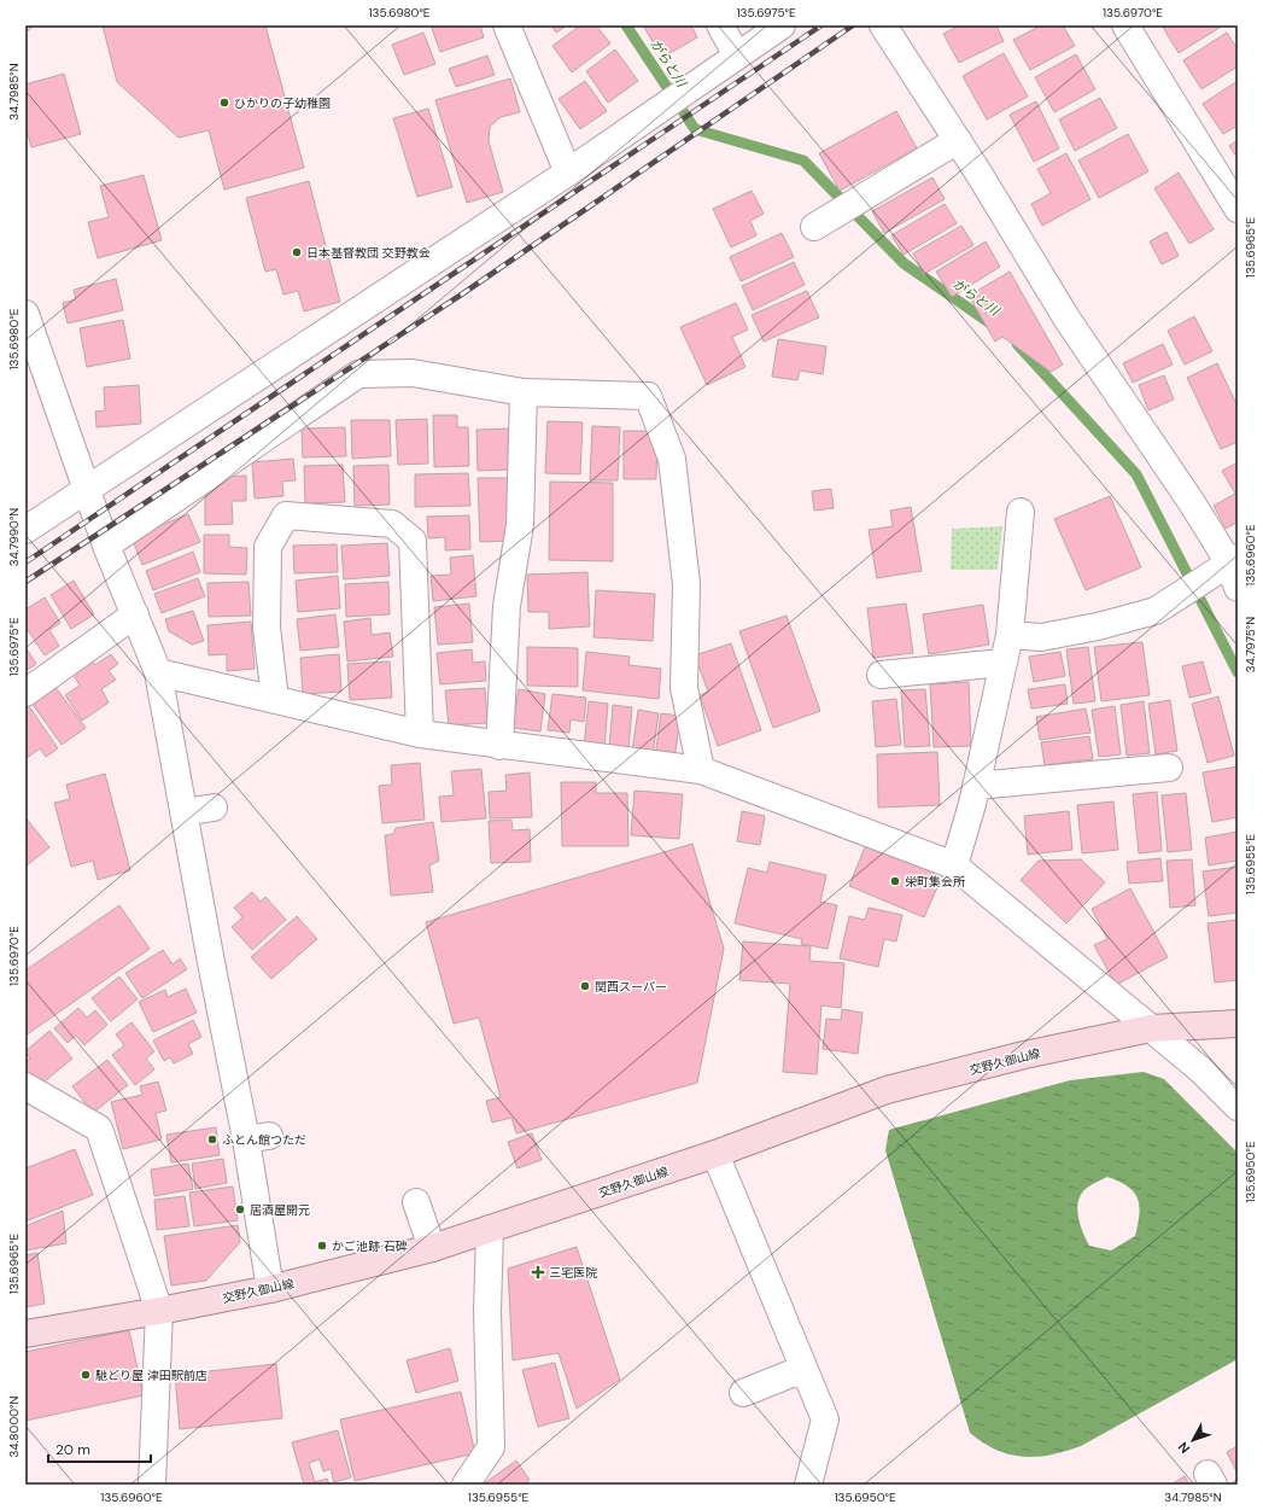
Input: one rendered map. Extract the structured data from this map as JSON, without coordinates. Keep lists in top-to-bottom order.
{
  "streets": {
    "main road": ["交野久御山線"]
  },
  "water": ["がらと川"],
  "places": {
    "other": [
      "ひかりの子幼稚園",
      "日本基督教団 交野教会",
      "栄町集会所",
      "関西スーパー",
      "ふとん館つただ",
      "居酒屋開元",
      "かご池跡 石碑",
      "馳どり屋 津田駅前店"
    ],
    "health": ["三宅医院"]
  },
  "scale_bar": "20 m",
  "north": "bottom left",
  "coordinates": [
    "135.6980°E",
    "135.6975°E",
    "135.6970°E",
    "34.7985°N",
    "135.6965°E",
    "34.7990°N",
    "135.6960°E",
    "34.7975°N",
    "135.6955°E",
    "135.6950°E",
    "34.8000°N"
  ]
}
